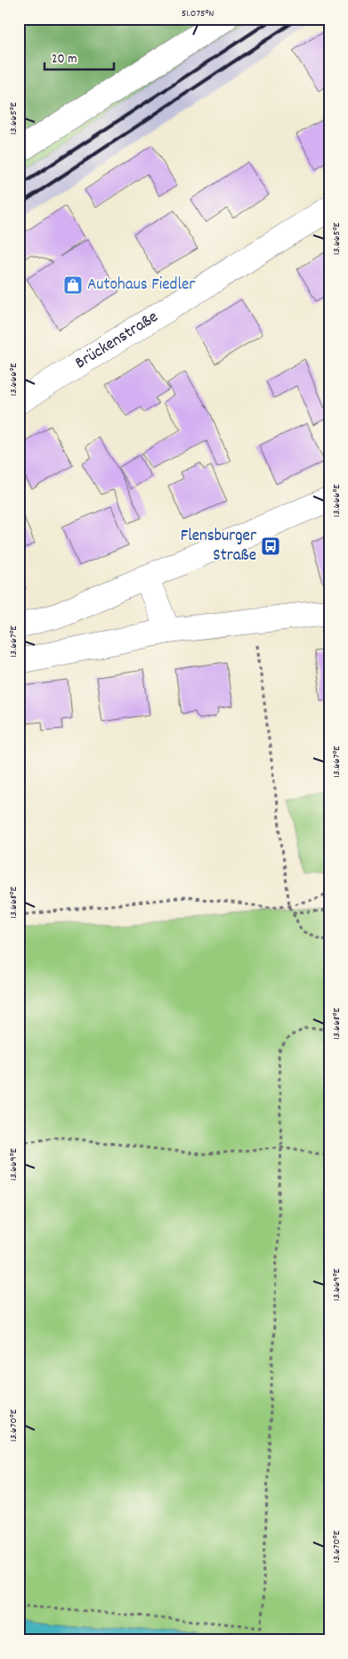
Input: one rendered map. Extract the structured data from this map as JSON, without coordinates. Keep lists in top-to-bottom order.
{
  "streets": {
    "street": ["Brückenstraße"]
  },
  "places": {
    "shop": ["Autohaus Fiedler"],
    "bus stop": ["Flensburger Straße"]
  },
  "scale_bar": "20 m",
  "coordinates": [
    "51.075°N",
    "13.665°E",
    "13.666°E",
    "13.667°E",
    "13.668°E",
    "13.669°E",
    "13.670°E"
  ]
}
